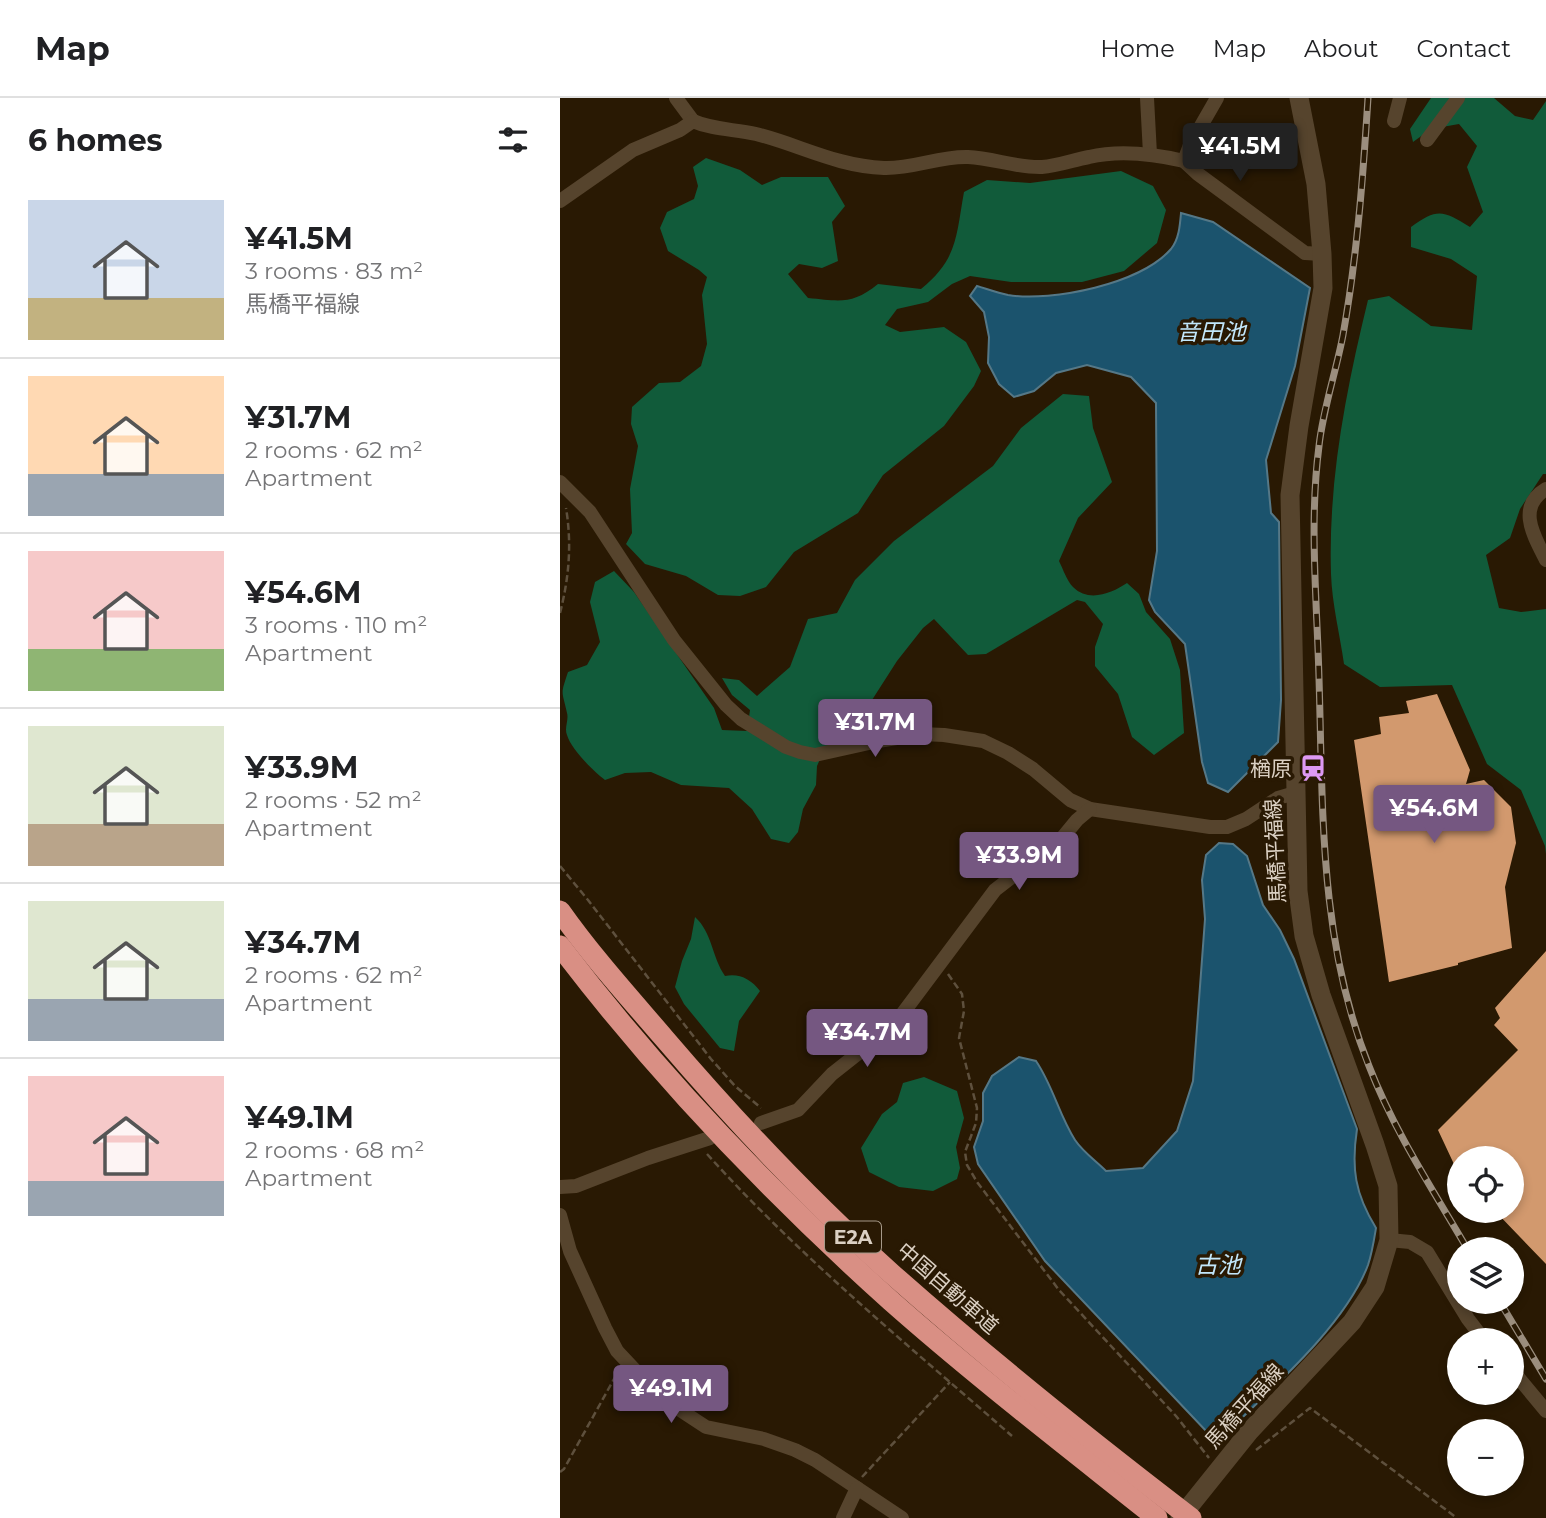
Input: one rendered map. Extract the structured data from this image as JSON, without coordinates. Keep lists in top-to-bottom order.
{
  "streets": {
    "highway": ["E2A", "中国自動車道"],
    "main road": ["馬橋平福線"]
  },
  "water": ["音田池", "古池"],
  "places": {
    "station": ["楢原"]
  },
  "page": {
    "header": "Map",
    "nav": [
      "Home",
      "Map",
      "About",
      "Contact"
    ],
    "heading": "6 homes",
    "price": [
      "¥41.5M",
      "¥31.7M",
      "¥54.6M",
      "¥33.9M",
      "¥34.7M",
      "¥49.1M"
    ],
    "list": [
      {
        "name": "¥41.5M",
        "note": "3 rooms · 83 m² · 馬橋平福線"
      },
      {
        "name": "¥31.7M",
        "note": "2 rooms · 62 m² · Apartment"
      },
      {
        "name": "¥54.6M",
        "note": "3 rooms · 110 m² · Apartment"
      },
      {
        "name": "¥33.9M",
        "note": "2 rooms · 52 m² · Apartment"
      },
      {
        "name": "¥34.7M",
        "note": "2 rooms · 62 m² · Apartment"
      },
      {
        "name": "¥49.1M",
        "note": "2 rooms · 68 m² · Apartment"
      }
    ],
    "map_buttons": ["+", "−"]
  }
}
